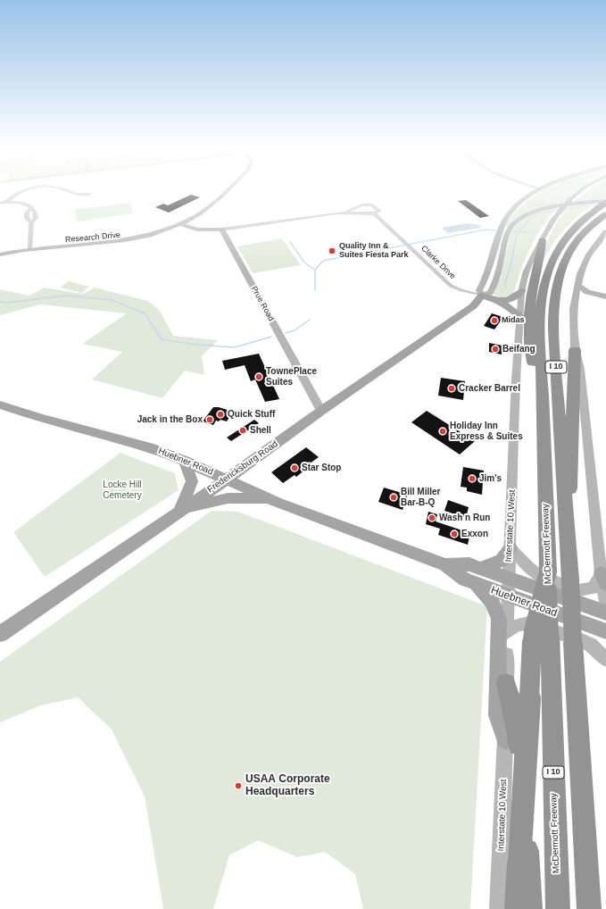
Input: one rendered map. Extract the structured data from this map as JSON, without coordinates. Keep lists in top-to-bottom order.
{
  "streets": {
    "highway": ["I 10", "McDermott Freeway"],
    "main road": [
      "Research Drive",
      "Prue Road",
      "Huebner Road",
      "Fredericksburg Road",
      "Interstate 10 West"
    ],
    "street": ["Clarke Drive"]
  },
  "crossings": [
    ["Clarke Drive", "Fredericksburg Road"],
    ["Prue Road", "Fredericksburg Road"],
    ["Huebner Road", "Fredericksburg Road"],
    ["Huebner Road", "Interstate 10 West"],
    ["Fredericksburg Road", "McDermott Freeway"]
  ],
  "parks": ["Locke Hill Cemetery"],
  "places": [
    "Quality Inn & Suites Fiesta Park",
    "Midas",
    "Beifang",
    "TownePlace Suites",
    "Cracker Barrel",
    "Quick Stuff",
    "Jack in the Box",
    "Shell",
    "Holiday Inn Express & Suites",
    "Star Stop",
    "Jim's",
    "Bill Miller Bar-B-Q",
    "Wash n Run",
    "Exxon",
    "USAA Corporate Headquarters"
  ]
}
